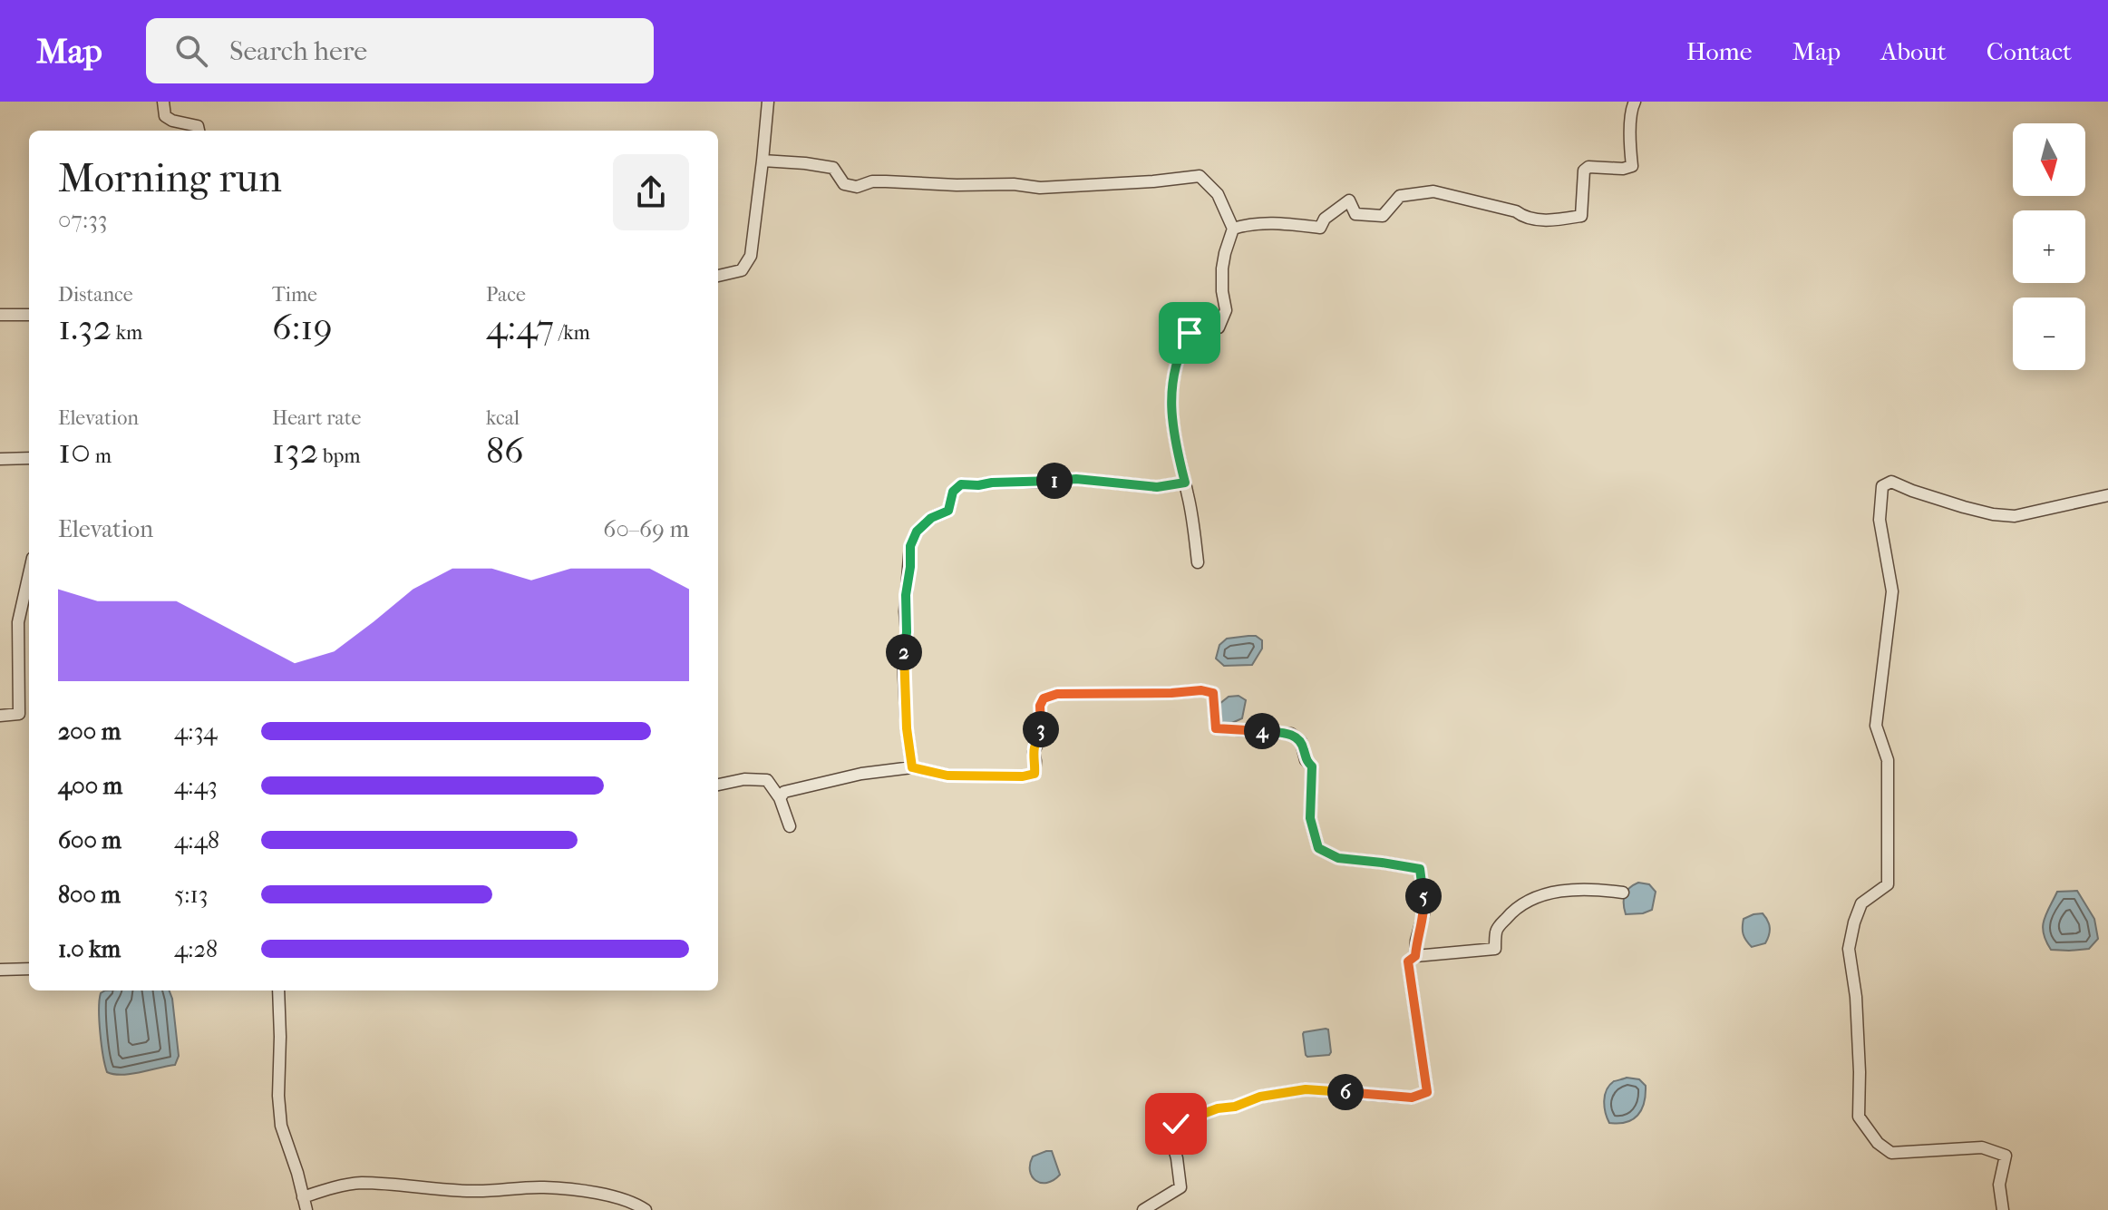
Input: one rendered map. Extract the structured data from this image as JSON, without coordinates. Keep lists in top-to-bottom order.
{
  "north": "bottom",
  "page": {
    "header": "Map",
    "search": "Search here",
    "nav": [
      "Home",
      "Map",
      "About",
      "Contact"
    ],
    "map_buttons": ["+", "−"],
    "heading": ["Morning run", "07:33"],
    "stats": [
      ["Distance", "1.32 km"],
      ["Time", "6:19"],
      ["Pace", "4:47 /km"],
      ["Elevation", "10 m"],
      ["Heart rate", "132 bpm"],
      ["kcal", "86"]
    ],
    "pins": [
      "1",
      "2",
      "3",
      "4",
      "5",
      "6"
    ],
    "chart": ["Elevation", "60–69 m"],
    "list": [
      {
        "name": "200 m",
        "note": "4:34"
      },
      {
        "name": "400 m",
        "note": "4:43"
      },
      {
        "name": "600 m",
        "note": "4:48"
      },
      {
        "name": "800 m",
        "note": "5:13"
      },
      {
        "name": "1.0 km",
        "note": "4:28"
      }
    ]
  }
}
